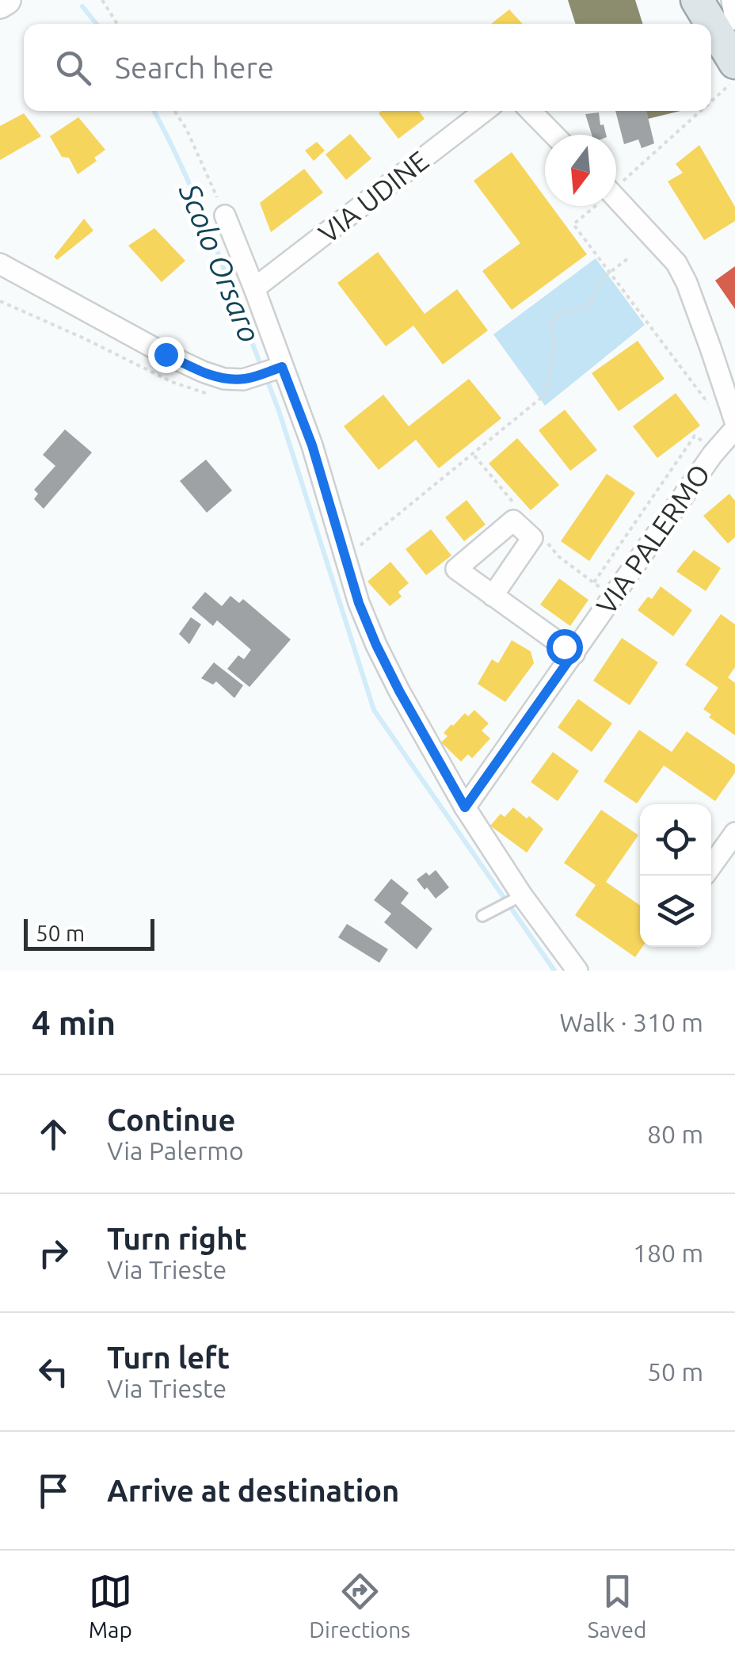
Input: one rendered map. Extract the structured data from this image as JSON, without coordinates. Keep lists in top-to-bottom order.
{
  "streets": {
    "street": ["VIA UDINE", "VIA PALERMO"]
  },
  "water": ["Scolo Orsaro"],
  "scale_bar": "50 m",
  "north": "bottom",
  "page": {
    "search": "Search here",
    "scale": "50 m",
    "heading": ["4 min", "Walk · 310 m"],
    "list": [
      ["Continue", "Via Palermo", "80 m"],
      ["Turn right", "Via Trieste", "180 m"],
      ["Turn left", "Via Trieste", "50 m"],
      "Arrive at destination"
    ],
    "nav": ["Map", "Directions", "Saved"]
  }
}
